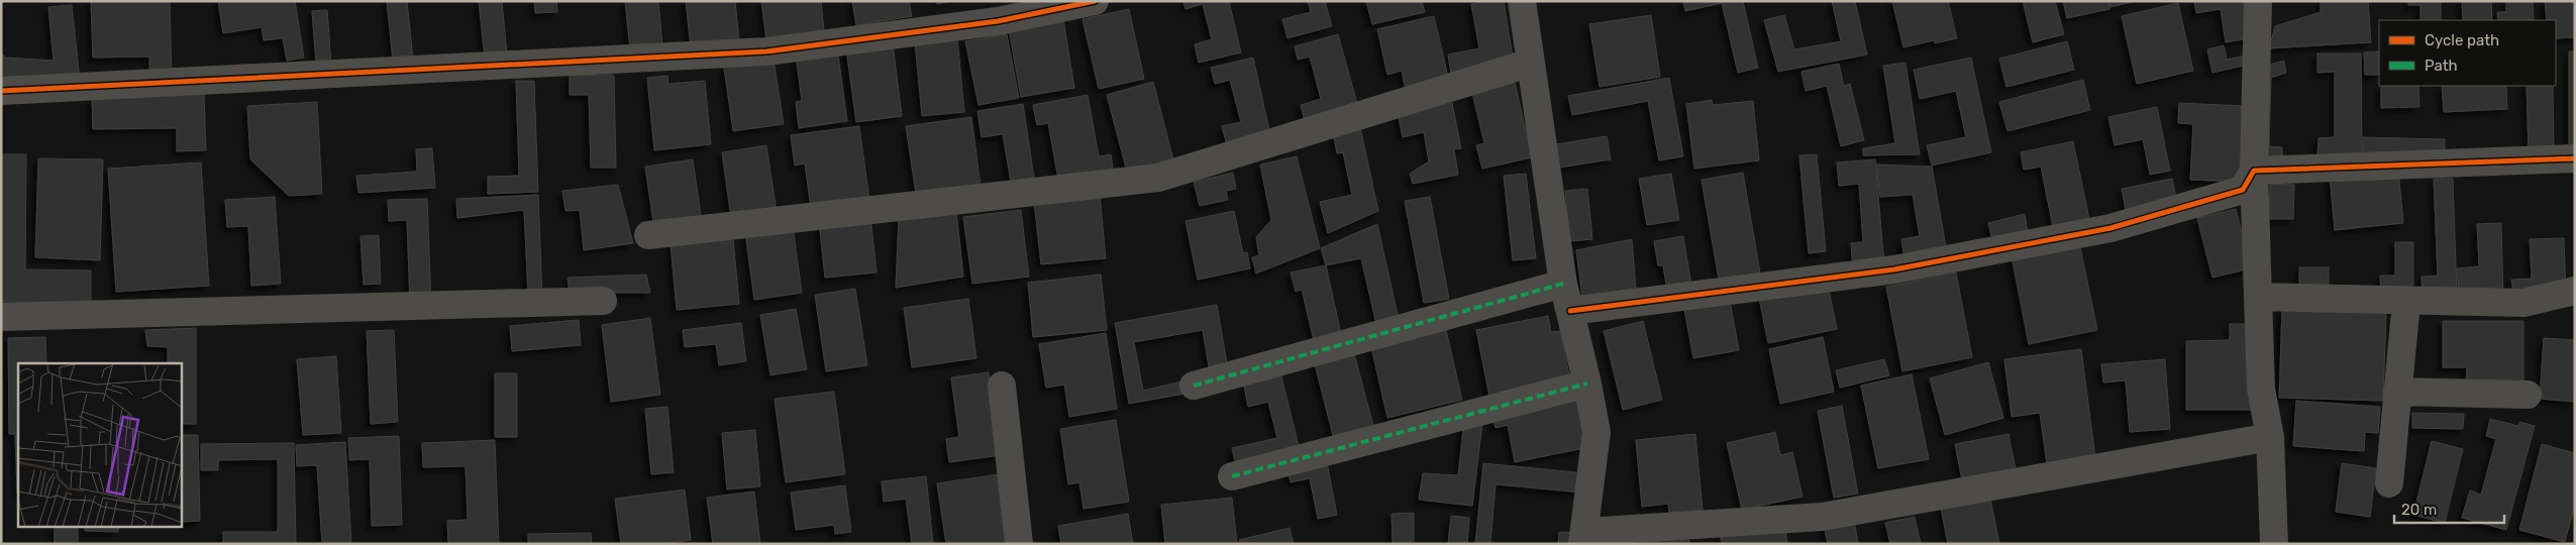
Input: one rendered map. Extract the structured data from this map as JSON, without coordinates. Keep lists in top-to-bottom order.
{
  "legend": ["Cycle path", "Path"],
  "scale_bar": "20 m"
}
